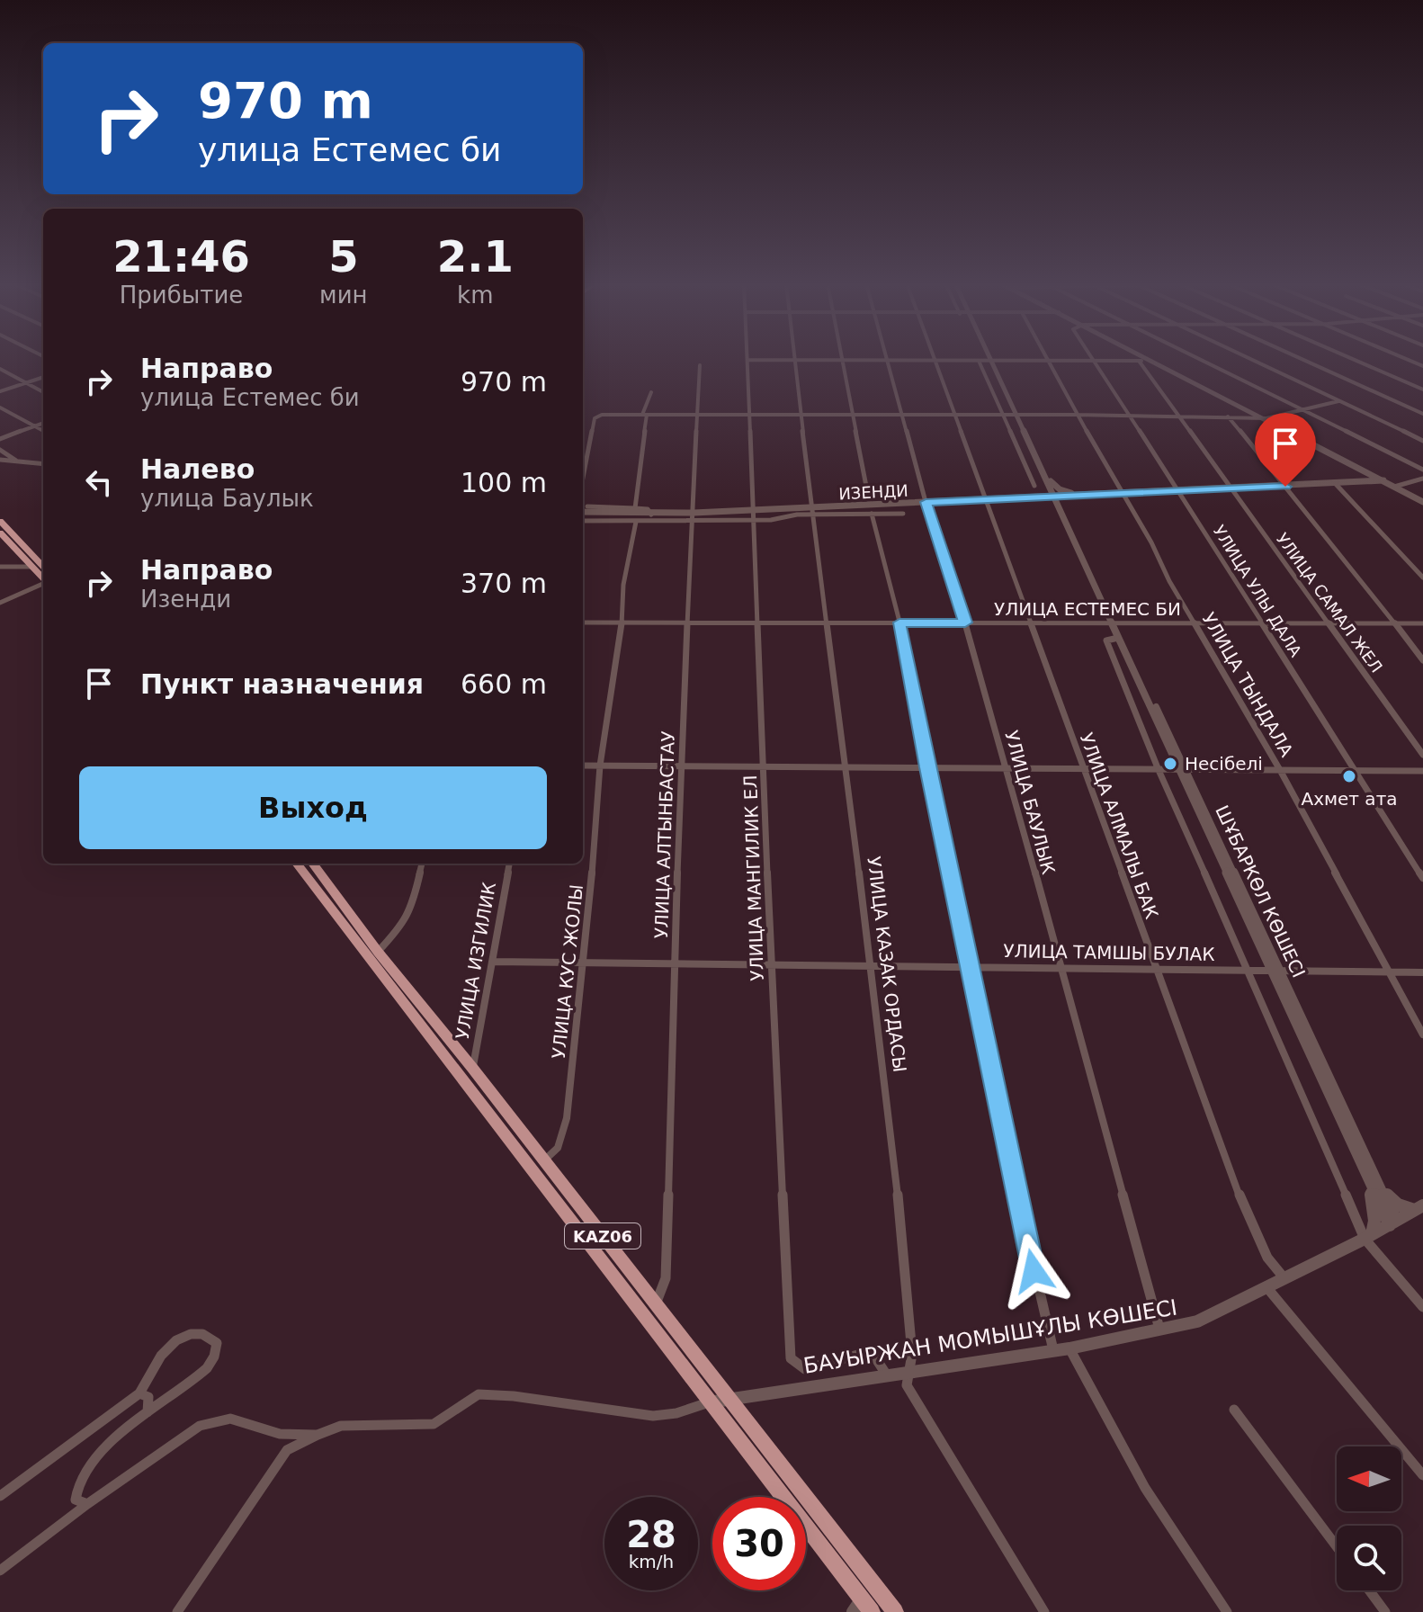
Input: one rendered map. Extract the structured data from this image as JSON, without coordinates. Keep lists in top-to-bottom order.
{
  "streets": {
    "highway": ["KАZ06"],
    "street": [
      "ИЗЕНДИ",
      "УЛИЦА УЛЫ ДАЛА",
      "УЛИЦА САМАЛ ЖЕЛ",
      "УЛИЦА ЕСТЕМЕС БИ",
      "УЛИЦА ТЫНДАЛА",
      "УЛИЦА БАУЛЫК",
      "УЛИЦА АЛМАЛЫ БАК",
      "УЛИЦА АЛТЫНБАСТАУ",
      "УЛИЦА МАНГИЛИК ЕЛ",
      "ШҰБАРКӨЛ КӨШЕСІ",
      "УЛИЦА ТАМШЫ БУЛАК",
      "УЛИЦА ИЗГИЛИК",
      "УЛИЦА КАЗАК ОРДАСЫ",
      "УЛИЦА КУС ЖОЛЫ",
      "БАУЫРЖАН МОМЫШҰЛЫ КӨШЕСІ"
    ]
  },
  "crossings": [
    ["ИЗЕНДИ", "УЛИЦА УЛЫ ДАЛА"],
    ["ИЗЕНДИ", "УЛИЦА САМАЛ ЖЕЛ"],
    ["ИЗЕНДИ", "УЛИЦА ТЫНДАЛА"],
    ["ИЗЕНДИ", "УЛИЦА БАУЛЫК"],
    ["ИЗЕНДИ", "УЛИЦА АЛМАЛЫ БАК"],
    ["ИЗЕНДИ", "УЛИЦА АЛТЫНБАСТАУ"],
    ["ИЗЕНДИ", "УЛИЦА МАНГИЛИК ЕЛ"],
    ["ИЗЕНДИ", "ШҰБАРКӨЛ КӨШЕСІ"],
    ["ИЗЕНДИ", "УЛИЦА КАЗАК ОРДАСЫ"],
    ["УЛИЦА УЛЫ ДАЛА", "УЛИЦА ЕСТЕМЕС БИ"],
    ["УЛИЦА САМАЛ ЖЕЛ", "УЛИЦА ЕСТЕМЕС БИ"],
    ["УЛИЦА ЕСТЕМЕС БИ", "УЛИЦА ТЫНДАЛА"],
    ["УЛИЦА ЕСТЕМЕС БИ", "УЛИЦА БАУЛЫК"],
    ["УЛИЦА ЕСТЕМЕС БИ", "УЛИЦА АЛМАЛЫ БАК"],
    ["УЛИЦА ЕСТЕМЕС БИ", "УЛИЦА АЛТЫНБАСТАУ"],
    ["УЛИЦА ЕСТЕМЕС БИ", "УЛИЦА МАНГИЛИК ЕЛ"],
    ["УЛИЦА ЕСТЕМЕС БИ", "ШҰБАРКӨЛ КӨШЕСІ"],
    ["УЛИЦА ЕСТЕМЕС БИ", "УЛИЦА КАЗАК ОРДАСЫ"],
    ["УЛИЦА ЕСТЕМЕС БИ", "УЛИЦА КУС ЖОЛЫ"],
    ["УЛИЦА ТЫНДАЛА", "УЛИЦА ТАМШЫ БУЛАК"],
    ["УЛИЦА БАУЛЫК", "УЛИЦА ТАМШЫ БУЛАК"],
    ["УЛИЦА БАУЛЫК", "БАУЫРЖАН МОМЫШҰЛЫ КӨШЕСІ"],
    ["УЛИЦА АЛМАЛЫ БАК", "УЛИЦА ТАМШЫ БУЛАК"],
    ["УЛИЦА АЛМАЛЫ БАК", "БАУЫРЖАН МОМЫШҰЛЫ КӨШЕСІ"],
    ["УЛИЦА АЛТЫНБАСТАУ", "УЛИЦА ТАМШЫ БУЛАК"],
    ["УЛИЦА АЛТЫНБАСТАУ", "KАZ06"],
    ["УЛИЦА МАНГИЛИК ЕЛ", "УЛИЦА ТАМШЫ БУЛАК"],
    ["УЛИЦА МАНГИЛИК ЕЛ", "БАУЫРЖАН МОМЫШҰЛЫ КӨШЕСІ"],
    ["ШҰБАРКӨЛ КӨШЕСІ", "УЛИЦА ТАМШЫ БУЛАК"],
    ["ШҰБАРКӨЛ КӨШЕСІ", "БАУЫРЖАН МОМЫШҰЛЫ КӨШЕСІ"],
    ["УЛИЦА ТАМШЫ БУЛАК", "УЛИЦА ИЗГИЛИК"],
    ["УЛИЦА ТАМШЫ БУЛАК", "УЛИЦА КАЗАК ОРДАСЫ"],
    ["УЛИЦА ТАМШЫ БУЛАК", "УЛИЦА КУС ЖОЛЫ"],
    ["УЛИЦА ИЗГИЛИК", "KАZ06"],
    ["УЛИЦА КАЗАК ОРДАСЫ", "БАУЫРЖАН МОМЫШҰЛЫ КӨШЕСІ"],
    ["УЛИЦА КУС ЖОЛЫ", "KАZ06"],
    ["KАZ06", "БАУЫРЖАН МОМЫШҰЛЫ КӨШЕСІ"]
  ],
  "places": ["Несібелі", "Ахмет ата"],
  "north": "left",
  "page": {
    "turn": ["970 m", "улица Естемес би"],
    "eta": [
      "21:46",
      "Прибытие",
      "5",
      "мин",
      "2.1",
      "km"
    ],
    "list": [
      {
        "name": "Направо",
        "note": "улица Естемес би",
        "value": "970 m"
      },
      {
        "name": "Налево",
        "note": "улица Баулык",
        "value": "100 m"
      },
      {
        "name": "Направо",
        "note": "Изенди",
        "value": "370 m"
      },
      {
        "name": "Пункт назначения",
        "value": "660 m"
      }
    ],
    "buttons": "Выход",
    "speed": "28 km/h",
    "limit": "30"
  }
}
